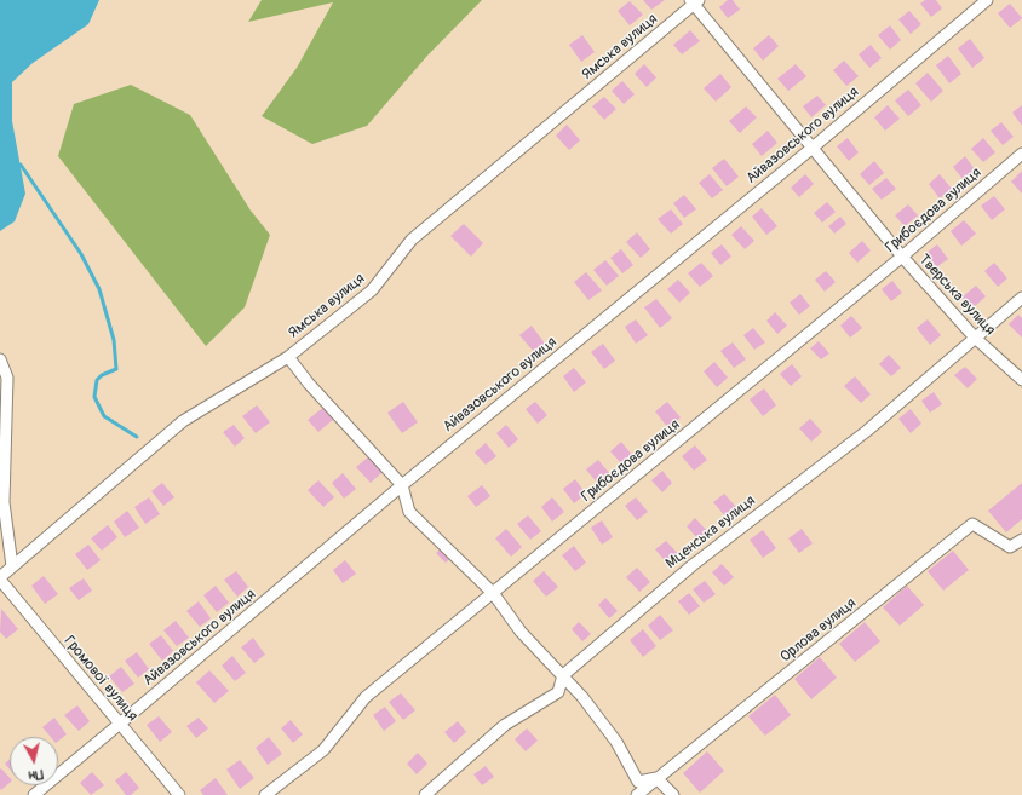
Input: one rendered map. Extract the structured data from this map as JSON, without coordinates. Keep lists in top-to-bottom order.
{
  "streets": {
    "street": [
      "Ямська вулиця",
      "Айвазовського вулиця",
      "Грибоєдова вулиця",
      "Тверська вулиця",
      "Мценська вулиця",
      "Орлова вулиця",
      "Громової вулиця"
    ]
  },
  "crossings": [
    ["Ямська вулиця", "Тверська вулиця"],
    ["Ямська вулиця", "Громової вулиця"],
    ["Айвазовського вулиця", "Тверська вулиця"],
    ["Айвазовського вулиця", "Громової вулиця"],
    ["Грибоєдова вулиця", "Тверська вулиця"],
    ["Тверська вулиця", "Мценська вулиця"]
  ],
  "north": "bottom"
}
